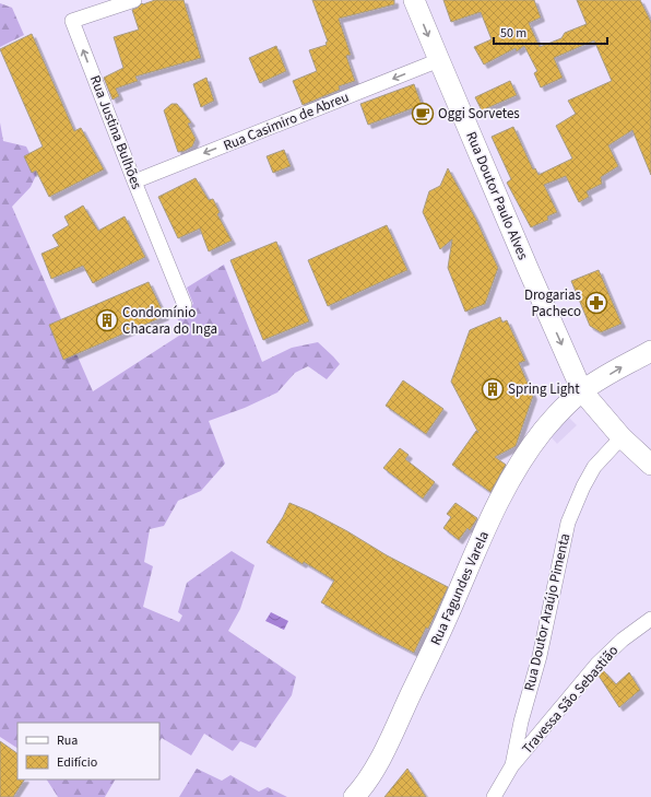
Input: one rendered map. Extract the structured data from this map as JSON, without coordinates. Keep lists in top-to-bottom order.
{
  "streets": {
    "main road": ["Rua Doutor Paulo Alves", "Rua Fagundes Varela"],
    "street": [
      "Rua Casimiro de Abreu",
      "Rua Justina Bulhões",
      "Rua Doutor Araújo Pimenta",
      "Travessa São Sebastião"
    ]
  },
  "crossings": [
    ["Rua Casimiro de Abreu", "Rua Justina Bulhões"],
    ["Rua Casimiro de Abreu", "Rua Doutor Paulo Alves"],
    ["Rua Doutor Paulo Alves", "Rua Fagundes Varela"],
    ["Rua Doutor Paulo Alves", "Rua Doutor Araújo Pimenta"],
    ["Rua Doutor Araújo Pimenta", "Travessa São Sebastião"]
  ],
  "one_way": ["Rua Casimiro de Abreu", "Rua Doutor Paulo Alves"],
  "places": {
    "cafe": ["Oggi Sorvetes"],
    "pharmacy": ["Drogarias Pacheco"],
    "building": ["Condomínio Chacara do Inga", "Spring Light"]
  },
  "legend": ["Rua", "Edifício"],
  "scale_bar": "50 m"
}
